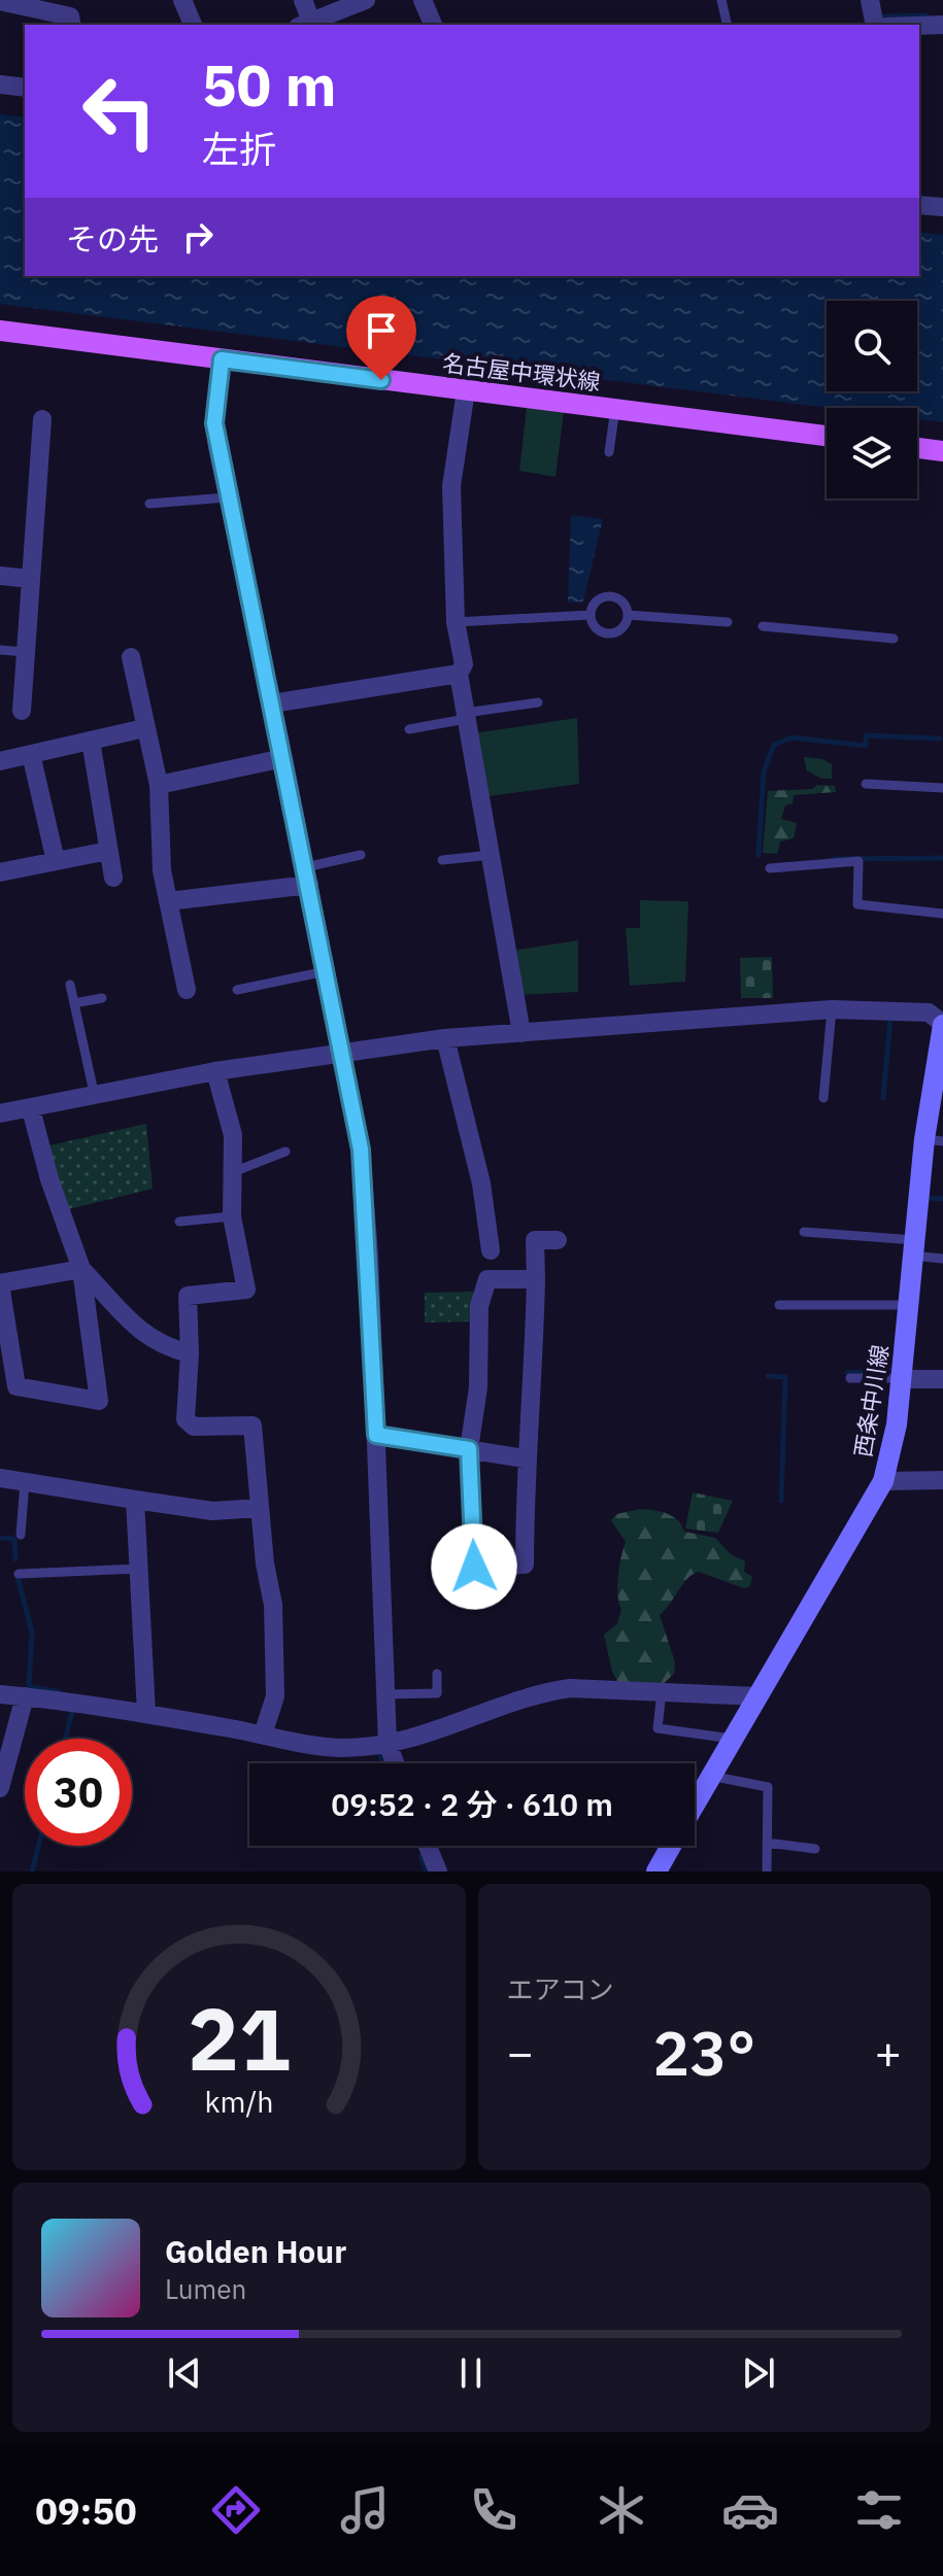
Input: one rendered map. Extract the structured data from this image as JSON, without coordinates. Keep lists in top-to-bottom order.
{
  "streets": {
    "main road": ["名古屋中環状線", "西条中川線"]
  },
  "page": {
    "turn": ["50 m", "左折"],
    "then": "その先",
    "limit": "30",
    "trip": "09:52 · 2 分 · 610 m",
    "tile": "エアコン",
    "heat": ["−", "23°", "+"],
    "song": ["Golden Hour", "Lumen"],
    "tabs": "09:50",
    "gauge": ["21", "km/h"]
  }
}
